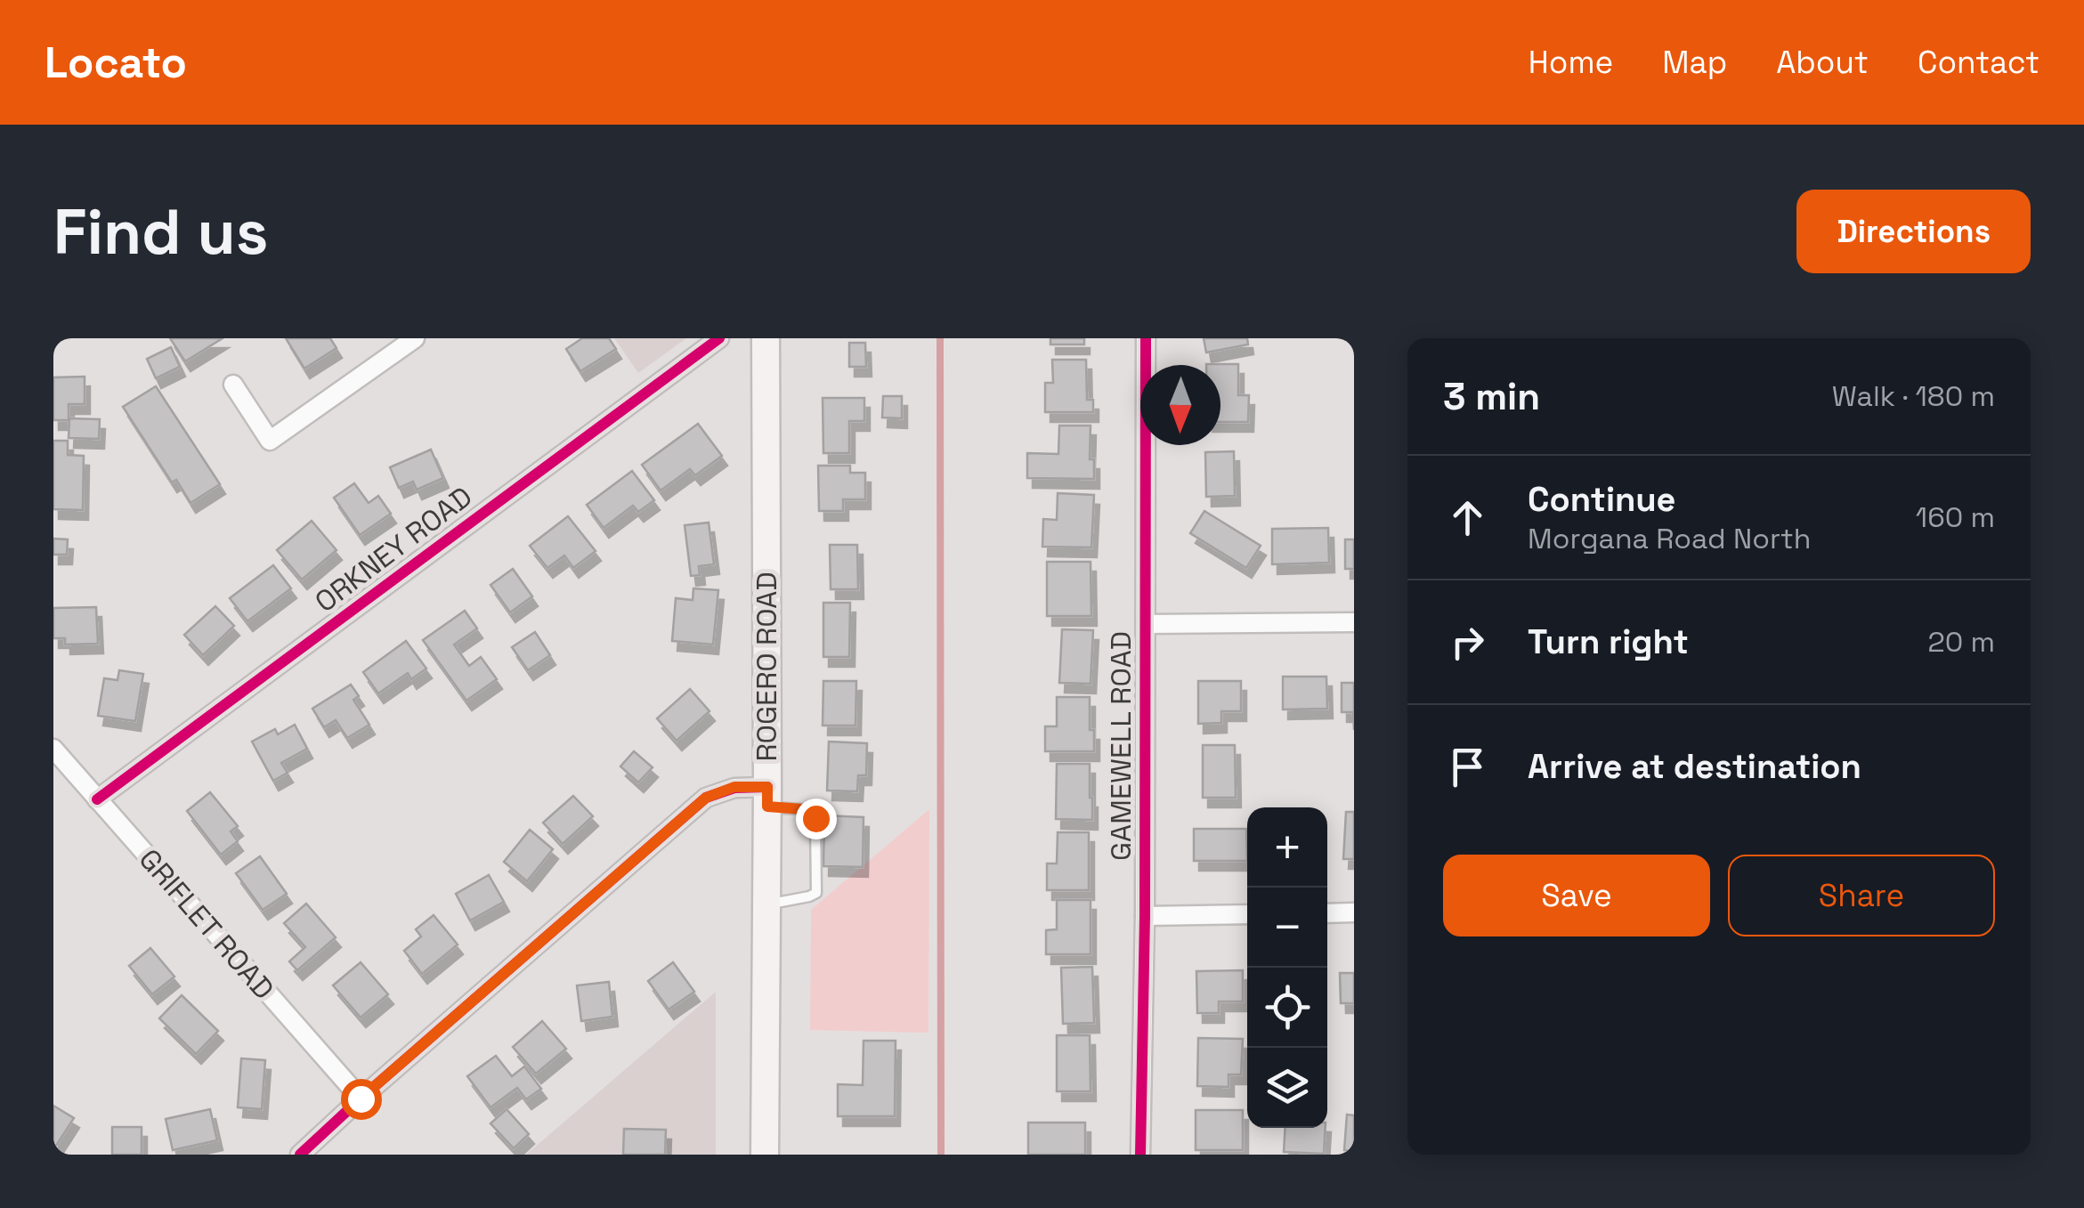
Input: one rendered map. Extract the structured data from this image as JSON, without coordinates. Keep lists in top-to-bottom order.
{
  "streets": {
    "main road": ["ROGERO ROAD"],
    "street": ["ORKNEY ROAD", "GAMEWELL ROAD", "GRIFLET ROAD"]
  },
  "crossings": [
    ["ORKNEY ROAD", "GRIFLET ROAD"]
  ],
  "north": "bottom",
  "page": {
    "header": "Locato",
    "nav": [
      "Home",
      "Map",
      "About",
      "Contact"
    ],
    "buttons": [
      "Directions",
      ["Save", "Share"]
    ],
    "title": "Find us",
    "heading": ["3 min", "Walk · 180 m"],
    "list": [
      ["Continue", "Morgana Road North", "160 m"],
      ["Turn right", "20 m"],
      "Arrive at destination"
    ],
    "map_buttons": ["+", "−"]
  }
}
